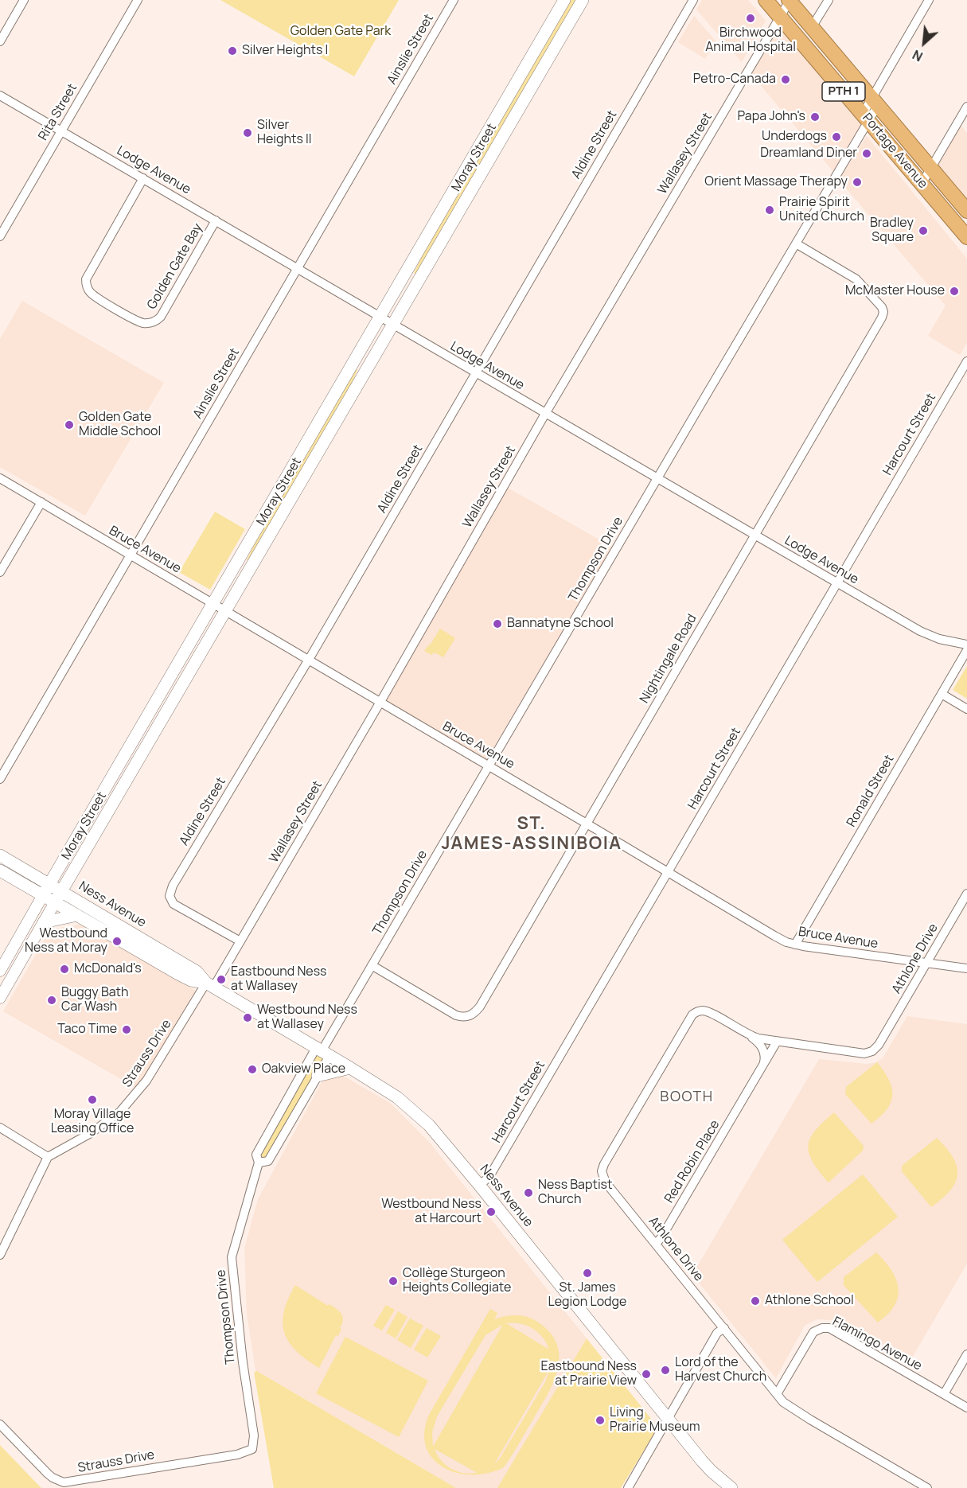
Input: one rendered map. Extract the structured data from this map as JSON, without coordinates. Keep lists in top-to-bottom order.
{
  "streets": {
    "highway": ["PTH 1", "Portage Avenue"],
    "main road": ["Moray Street", "Ness Avenue"],
    "street": [
      "Ainslie Street",
      "Rita Street",
      "Aldine Street",
      "Wallasey Street",
      "Lodge Avenue",
      "Golden Gate Bay",
      "Harcourt Street",
      "Bruce Avenue",
      "Thompson Drive",
      "Nightingale Road",
      "Ronald Street",
      "Athlone Drive",
      "Strauss Drive",
      "Red Robin Place",
      "Flamingo Avenue"
    ]
  },
  "crossings": [
    ["Ainslie Street", "Lodge Avenue"],
    ["Ainslie Street", "Bruce Avenue"],
    ["Rita Street", "Lodge Avenue"],
    ["Aldine Street", "Wallasey Street"],
    ["Aldine Street", "Lodge Avenue"],
    ["Aldine Street", "Bruce Avenue"],
    ["Portage Avenue", "Wallasey Street"],
    ["Portage Avenue", "Thompson Drive"],
    ["Wallasey Street", "Lodge Avenue"],
    ["Wallasey Street", "Bruce Avenue"],
    ["Wallasey Street", "Ness Avenue"],
    ["Wallasey Street", "Strauss Drive"],
    ["Moray Street", "Lodge Avenue"],
    ["Moray Street", "Bruce Avenue"],
    ["Moray Street", "Ness Avenue"],
    ["Lodge Avenue", "Golden Gate Bay"],
    ["Lodge Avenue", "Harcourt Street"],
    ["Lodge Avenue", "Thompson Drive"],
    ["Lodge Avenue", "Nightingale Road"],
    ["Harcourt Street", "Bruce Avenue"],
    ["Harcourt Street", "Ness Avenue"],
    ["Bruce Avenue", "Thompson Drive"],
    ["Bruce Avenue", "Nightingale Road"],
    ["Bruce Avenue", "Ronald Street"],
    ["Bruce Avenue", "Athlone Drive"],
    ["Thompson Drive", "Nightingale Road"],
    ["Thompson Drive", "Ness Avenue"],
    ["Thompson Drive", "Strauss Drive"],
    ["Ness Avenue", "Strauss Drive"],
    ["Athlone Drive", "Red Robin Place"],
    ["Athlone Drive", "Flamingo Avenue"]
  ],
  "districts": ["ST. JAMES-ASSINIBOIA", "BOOTH"],
  "parks": ["Golden Gate Park"],
  "places": [
    "Birchwood Animal Hospital",
    "Silver Heights I",
    "Petro-Canada",
    "Papa John's",
    "Silver Heights II",
    "Underdogs",
    "Dreamland Diner",
    "Orient Massage Therapy",
    "Prairie Spirit United Church",
    "Bradley Square",
    "McMaster House",
    "Golden Gate Middle School",
    "Bannatyne School",
    "Westbound Ness at Moray",
    "McDonald's",
    "Eastbound Ness at Wallasey",
    "Buggy Bath Car Wash",
    "Westbound Ness at Wallasey",
    "Taco Time",
    "Oakview Place",
    "Moray Village Leasing Office",
    "Ness Baptist Church",
    "Westbound Ness at Harcourt",
    "St. James Legion Lodge",
    "Collège Sturgeon Heights Collegiate",
    "Athlone School",
    "Lord of the Harvest Church",
    "Eastbound Ness at Prairie View",
    "Living Prairie Museum"
  ],
  "north": "bottom left"
}
